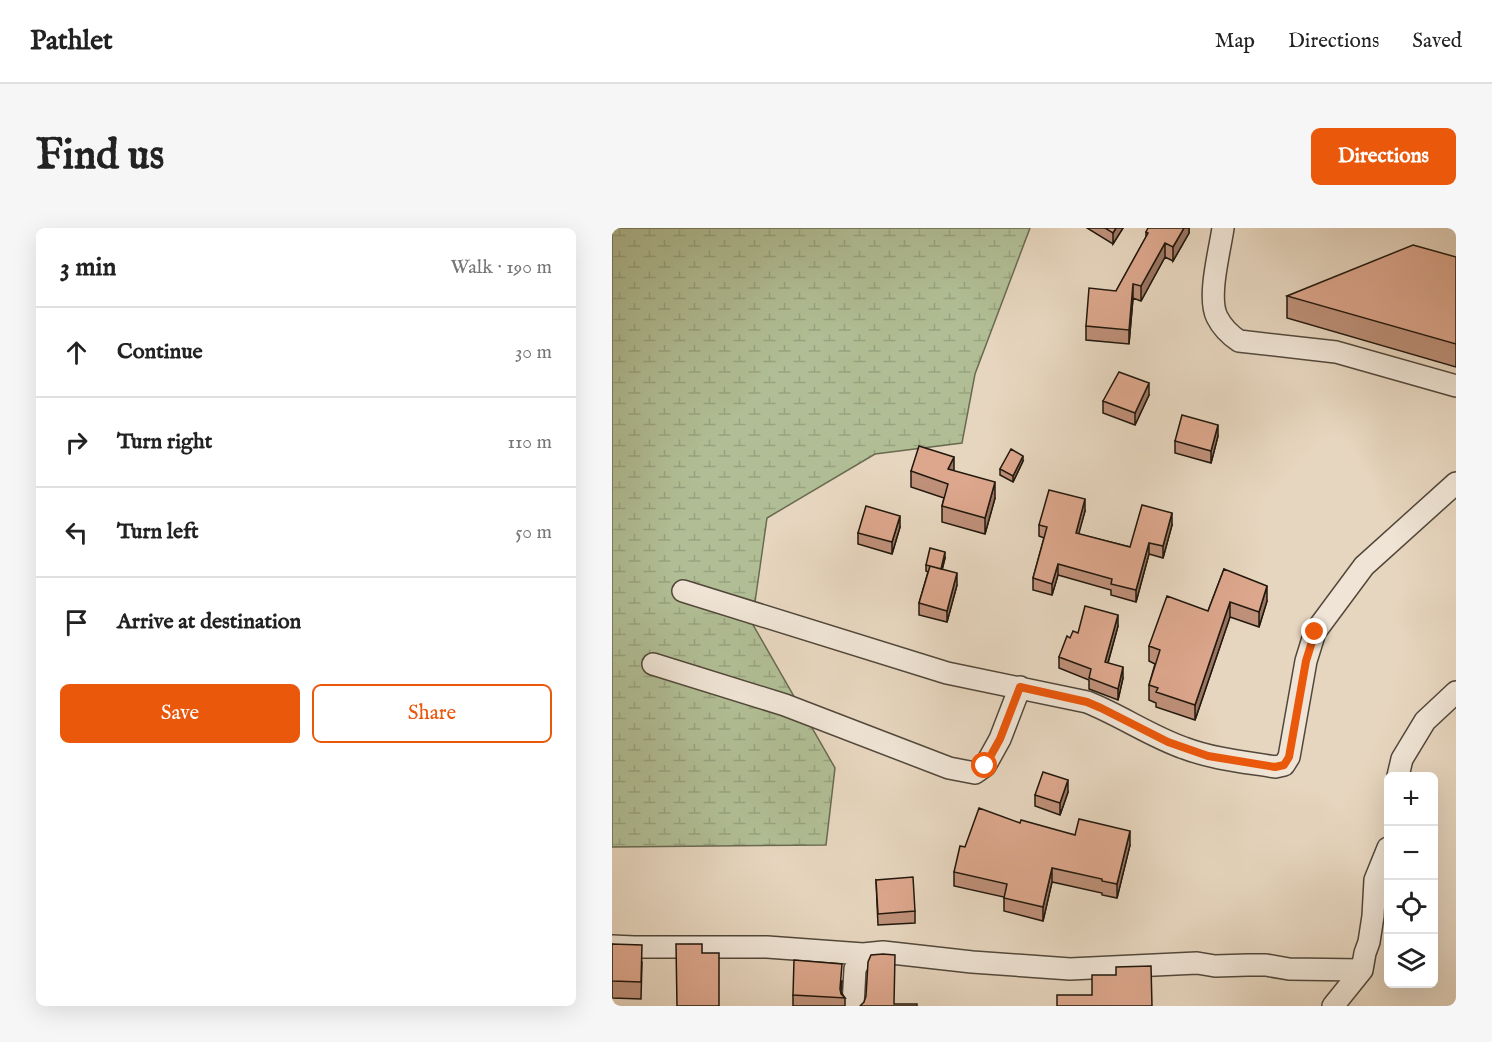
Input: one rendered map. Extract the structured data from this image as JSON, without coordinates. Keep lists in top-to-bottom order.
{
  "page": {
    "header": "Pathlet",
    "nav": ["Map", "Directions", "Saved"],
    "buttons": [
      "Directions",
      ["Save", "Share"]
    ],
    "title": "Find us",
    "heading": ["3 min", "Walk · 190 m"],
    "list": [
      ["Continue", "30 m"],
      ["Turn right", "110 m"],
      ["Turn left", "50 m"],
      "Arrive at destination"
    ],
    "map_buttons": ["+", "−"]
  }
}
